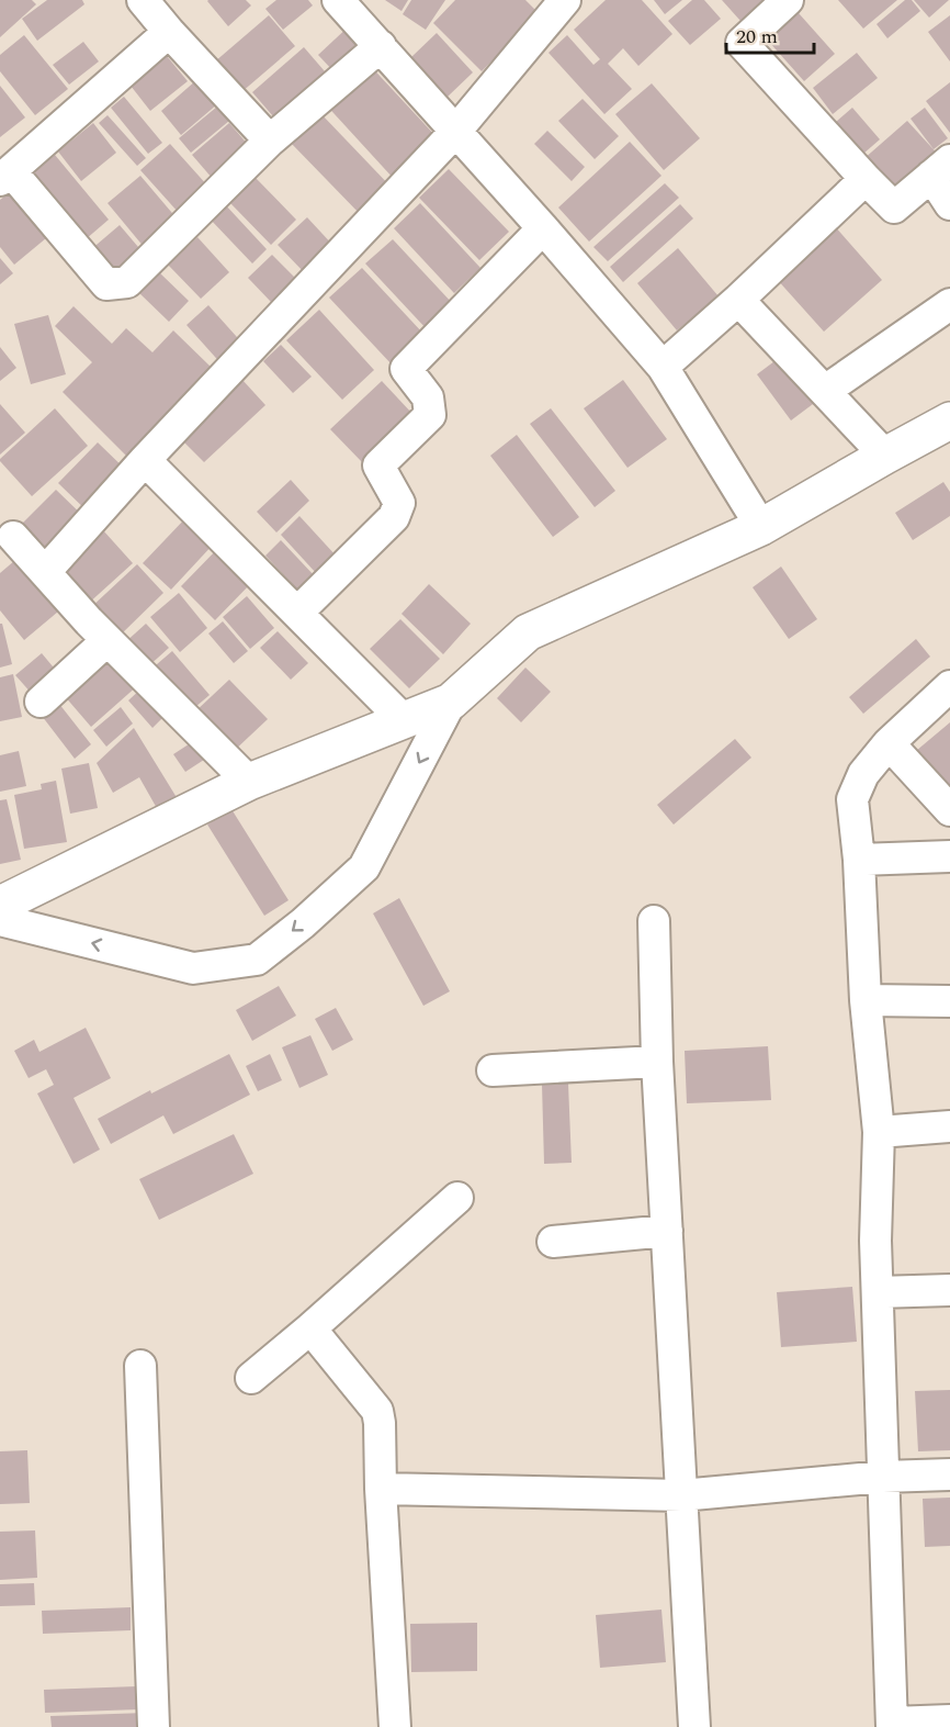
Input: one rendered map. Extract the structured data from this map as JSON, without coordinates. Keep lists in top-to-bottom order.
{
  "scale_bar": "20 m"
}
